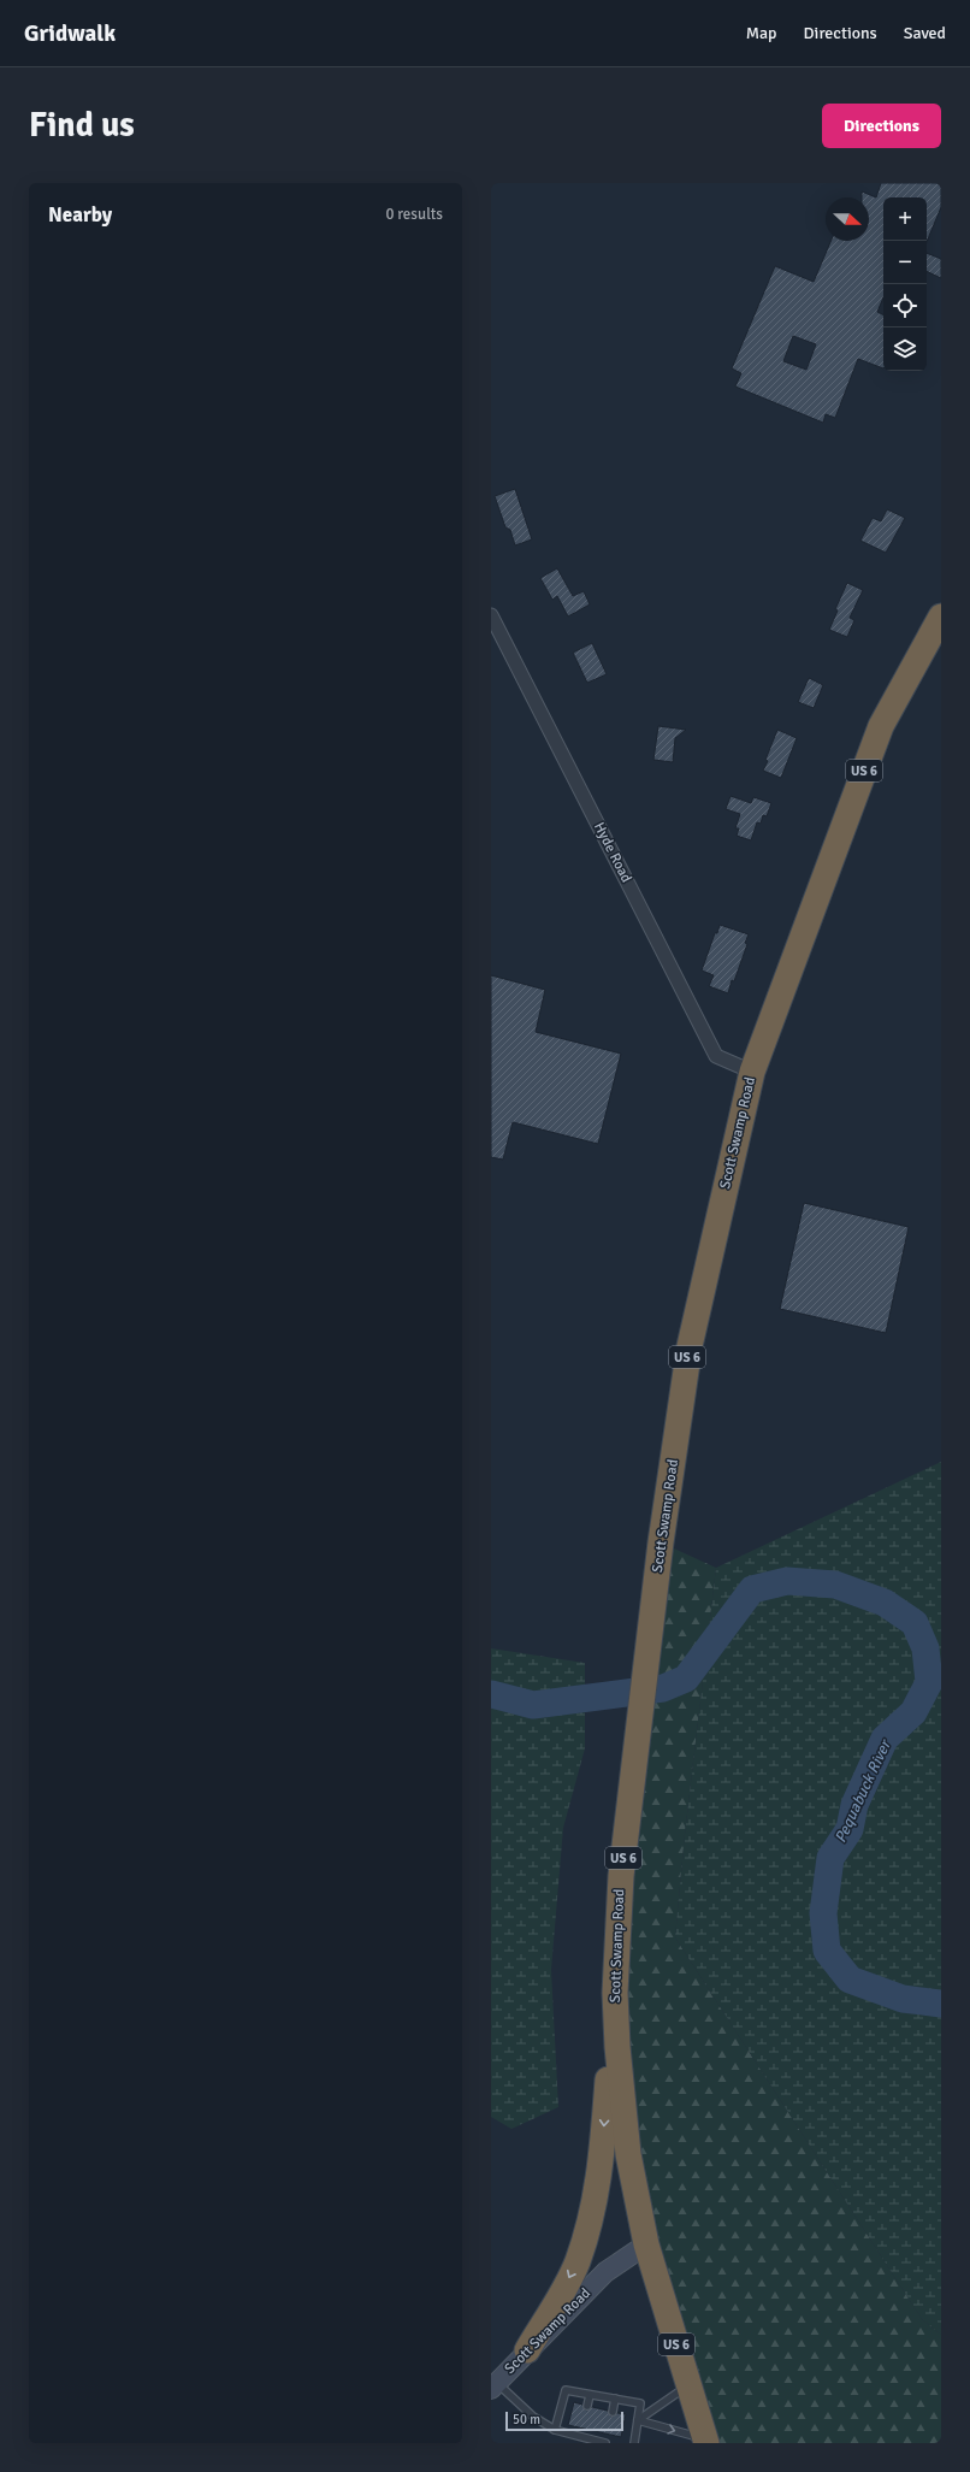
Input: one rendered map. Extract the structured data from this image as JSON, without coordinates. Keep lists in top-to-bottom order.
{
  "streets": {
    "highway": ["US 6", "Scott Swamp Road"],
    "street": ["Hyde Road"]
  },
  "crossings": [
    ["US 6", "Scott Swamp Road"],
    ["Hyde Road", "Scott Swamp Road"]
  ],
  "water": ["Pequabuck River"],
  "scale_bar": "50 m",
  "north": "right",
  "page": {
    "header": "Gridwalk",
    "nav": ["Map", "Directions", "Saved"],
    "buttons": "Directions",
    "title": "Find us",
    "heading": ["Nearby", "0 results"],
    "map_buttons": ["+", "−"],
    "scale": "50 m"
  }
}
